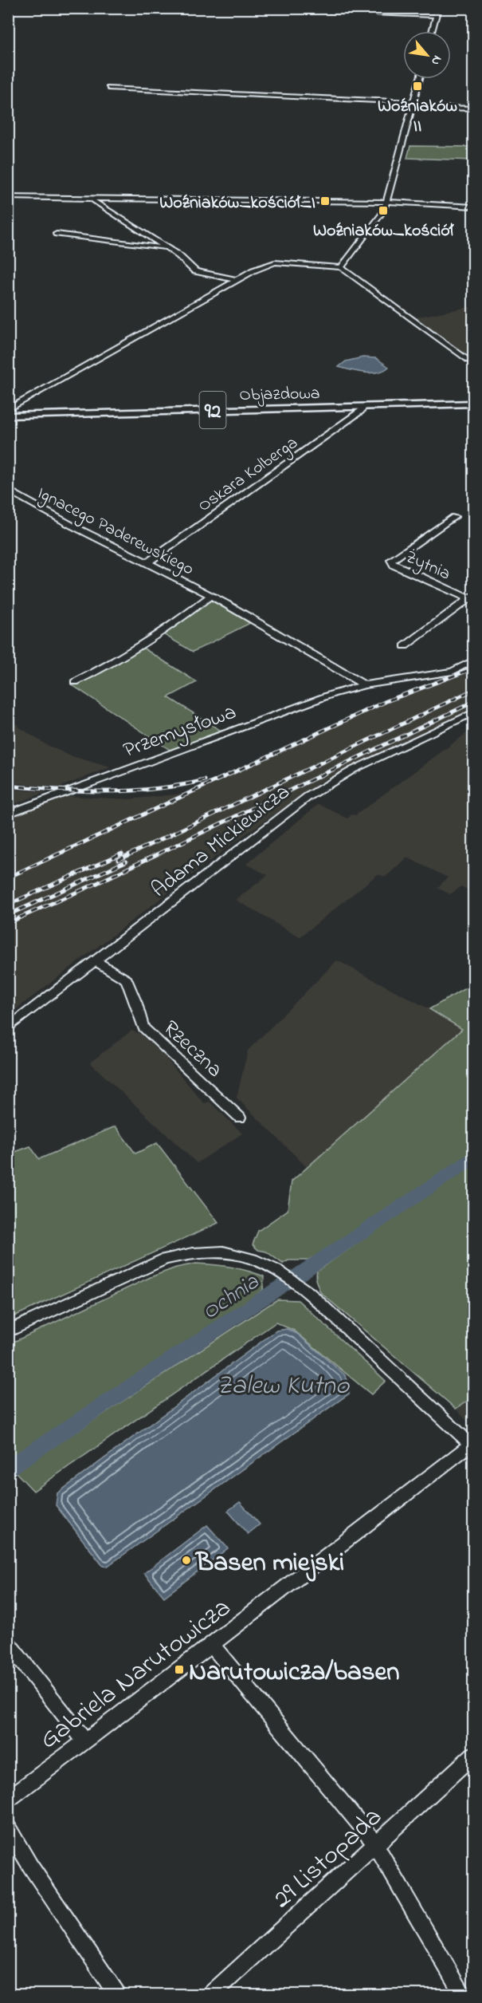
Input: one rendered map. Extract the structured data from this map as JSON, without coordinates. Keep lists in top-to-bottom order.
{
  "streets": {
    "main road": ["Objazdowa", "92"],
    "street": [
      "Oskara Kolberga",
      "Ignacego Paderewskiego",
      "Żytnia",
      "Przemysłowa",
      "Adama Mickiewicza",
      "Rzeczna",
      "Gabriela Narutowicza",
      "29 Listopada"
    ]
  },
  "crossings": [
    ["Objazdowa", "Oskara Kolberga"],
    ["Oskara Kolberga", "Ignacego Paderewskiego"],
    ["Ignacego Paderewskiego", "Przemysłowa"],
    ["Adama Mickiewicza", "Rzeczna"]
  ],
  "water": ["Ochnia", "Zalew Kutno"],
  "places": {
    "transit": [
      "Woźniaków II",
      "Woźniaków_kościół_I",
      "Woźniaków_kościół",
      "Narutowicza/basen"
    ],
    "other": ["Basen miejski"]
  },
  "north": "bottom right"
}
